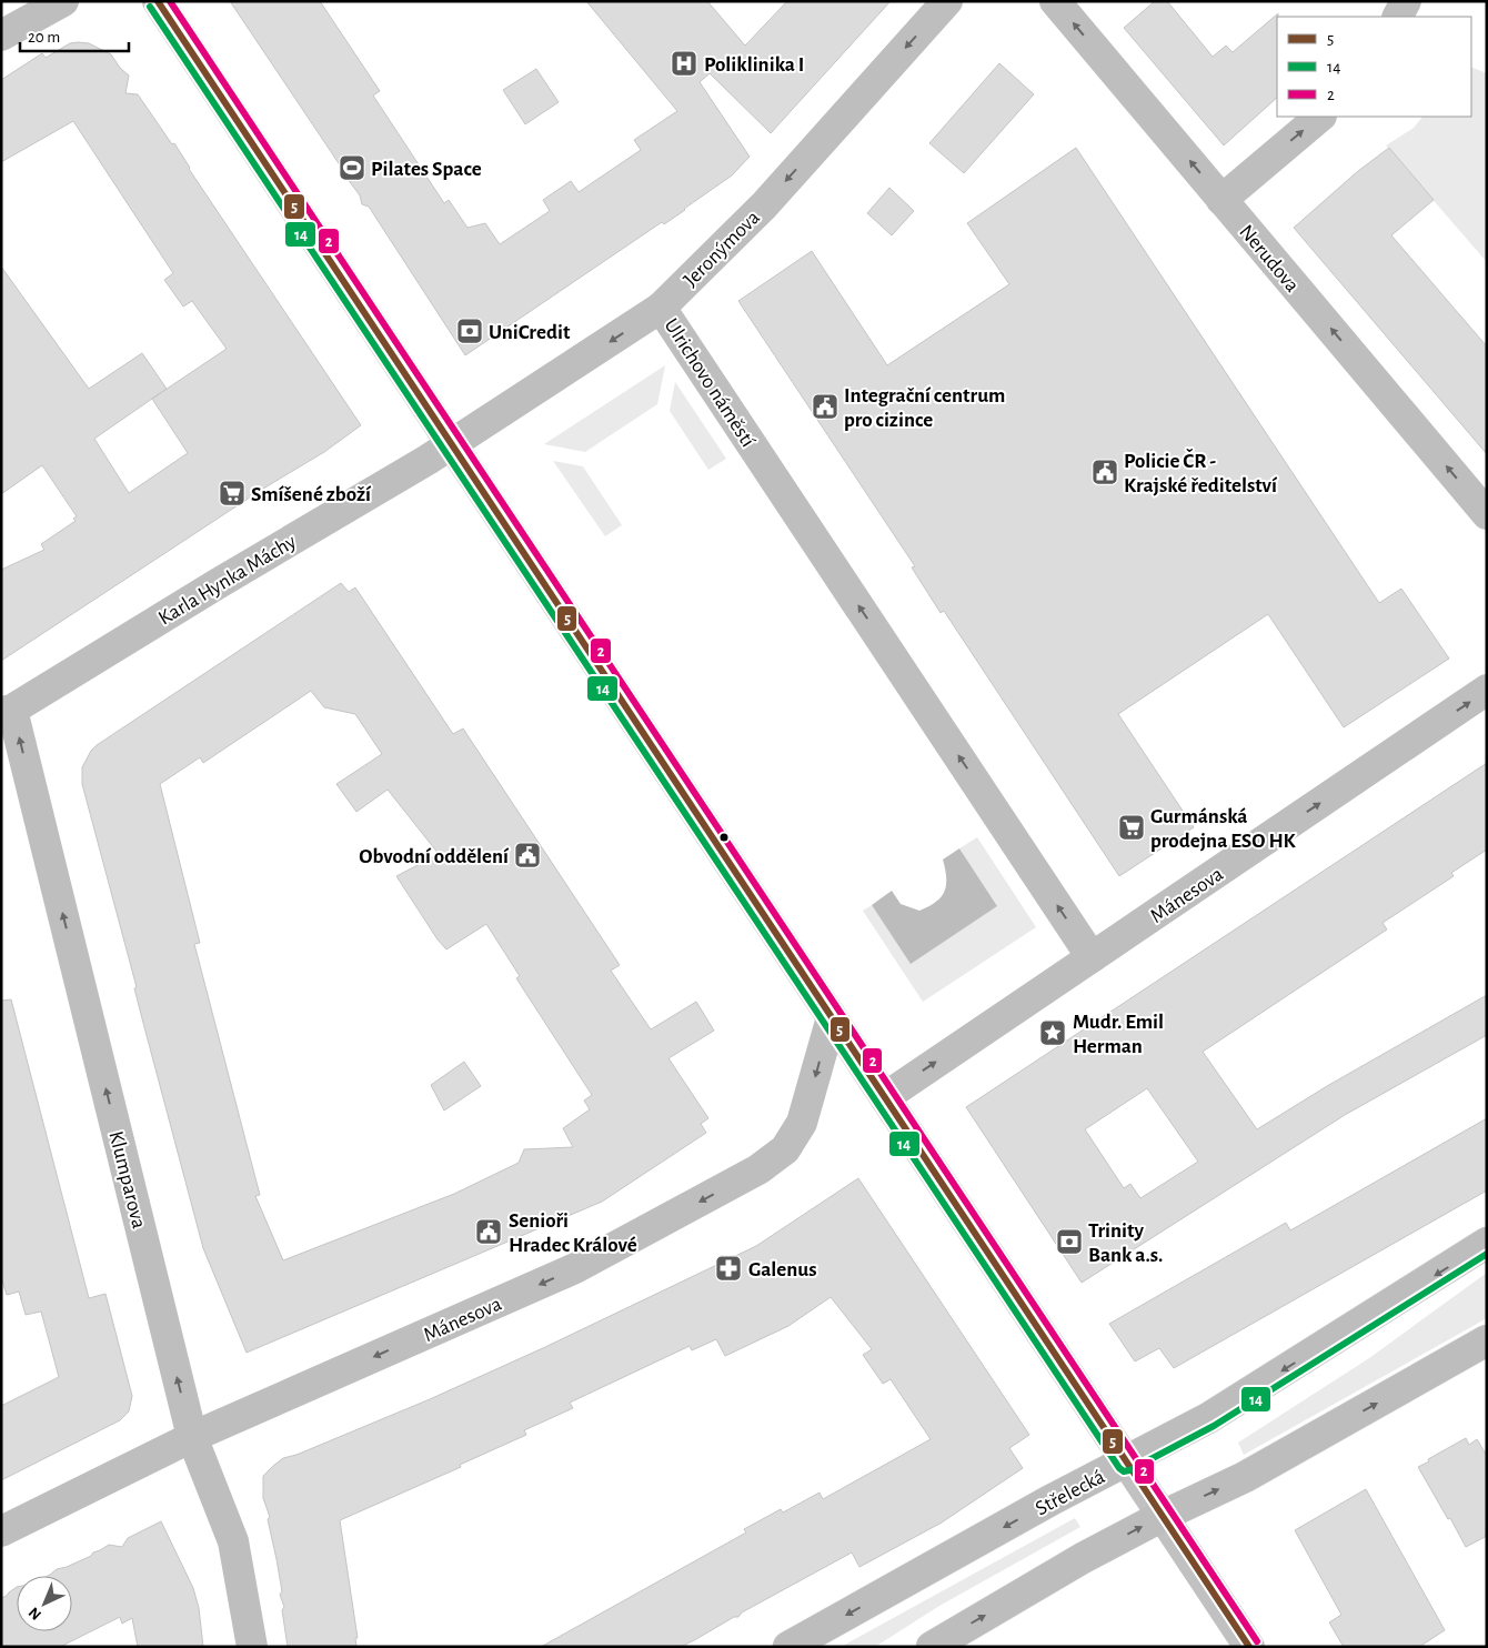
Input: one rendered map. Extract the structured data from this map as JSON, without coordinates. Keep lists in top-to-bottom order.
{
  "streets": {
    "main road": ["Střelecká"],
    "street": [
      "Jeronýmova",
      "Nerudova",
      "Ulrichovo náměstí",
      "Karla Hynka Máchy",
      "Mánesova",
      "Klumparova"
    ]
  },
  "crossings": [
    ["Jeronýmova", "Ulrichovo náměstí"],
    ["Jeronýmova", "Karla Hynka Máchy"],
    ["Ulrichovo náměstí", "Mánesova"],
    ["Karla Hynka Máchy", "Klumparova"],
    ["Mánesova", "Klumparova"]
  ],
  "one_way": ["Jeronýmova", "Nerudova", "Klumparova"],
  "places": {
    "hospital": ["Poliklinika I"],
    "sports": ["Pilates Space"],
    "bank": ["UniCredit", "Trinity Bank a.s."],
    "public building": [
      "Integrační centrum pro cizince",
      "Policie ČR - Krajské ředitelství",
      "Obvodní oddělení",
      "Senioři Hradec Králové"
    ],
    "supermarket": ["Smíšené zboží", "Gurmánská prodejna ESO HK"],
    "place": ["Mudr. Emil Herman"],
    "pharmacy": ["Galenus"]
  },
  "lines": ["transit line 5", "transit line 2", "transit line 14"],
  "legend": ["5", "14", "2"],
  "scale_bar": "20 m",
  "north": "bottom left"
}
